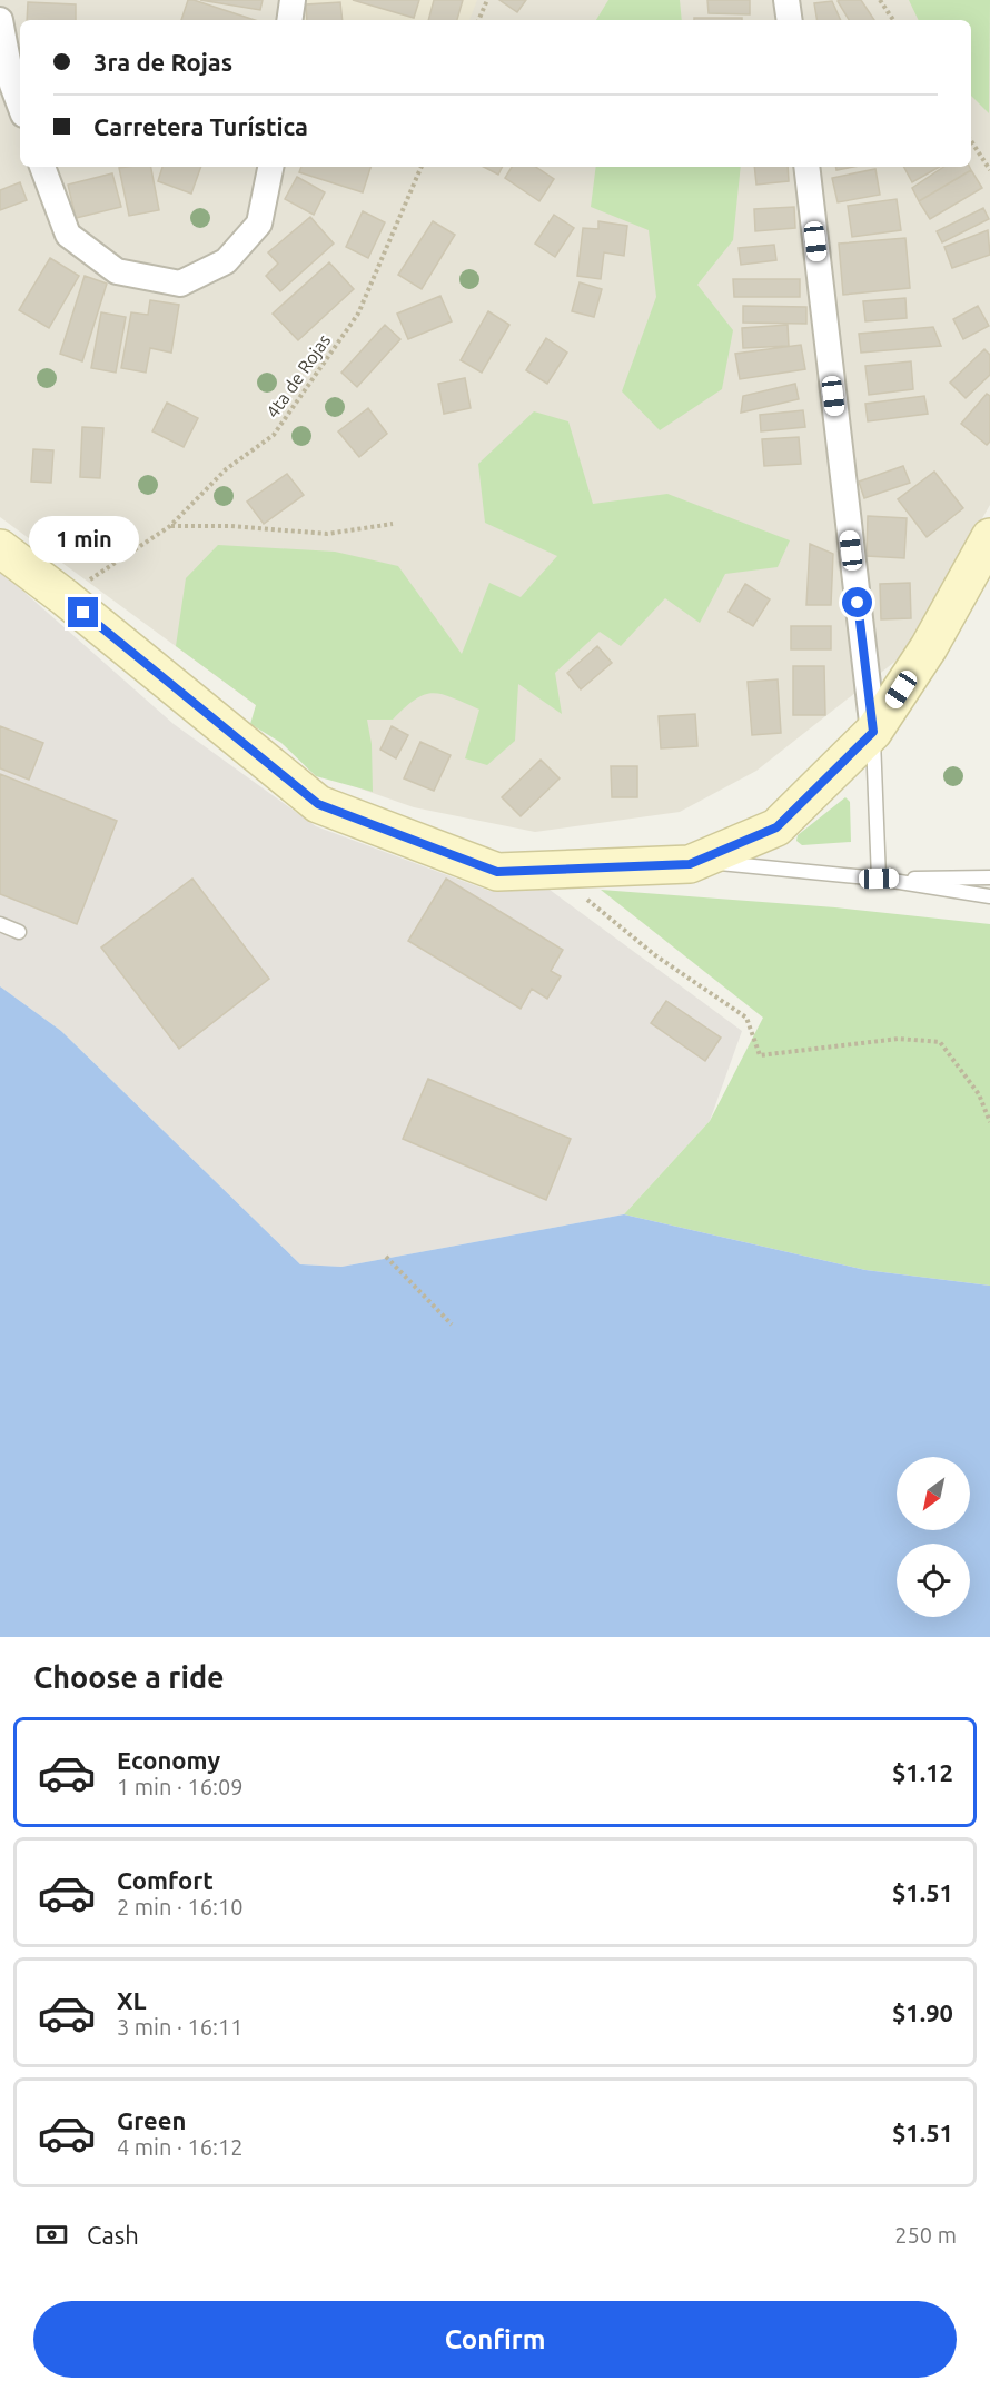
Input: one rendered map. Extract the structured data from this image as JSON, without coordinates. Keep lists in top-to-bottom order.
{
  "streets": {
    "path": ["4ta de Rojas"]
  },
  "north": "bottom left",
  "page": {
    "banner": ["3ra de Rojas", "Carretera Turística"],
    "bubble": "1 min",
    "heading": "Choose a ride",
    "list": [
      {
        "name": "Economy",
        "note": "1 min · 16:09",
        "value": "$1.12"
      },
      {
        "name": "Comfort",
        "note": "2 min · 16:10",
        "value": "$1.51"
      },
      {
        "name": "XL",
        "note": "3 min · 16:11",
        "value": "$1.90"
      },
      {
        "name": "Green",
        "note": "4 min · 16:12",
        "value": "$1.51"
      }
    ],
    "pay": ["Cash", "250 m"],
    "buttons": "Confirm"
  }
}
